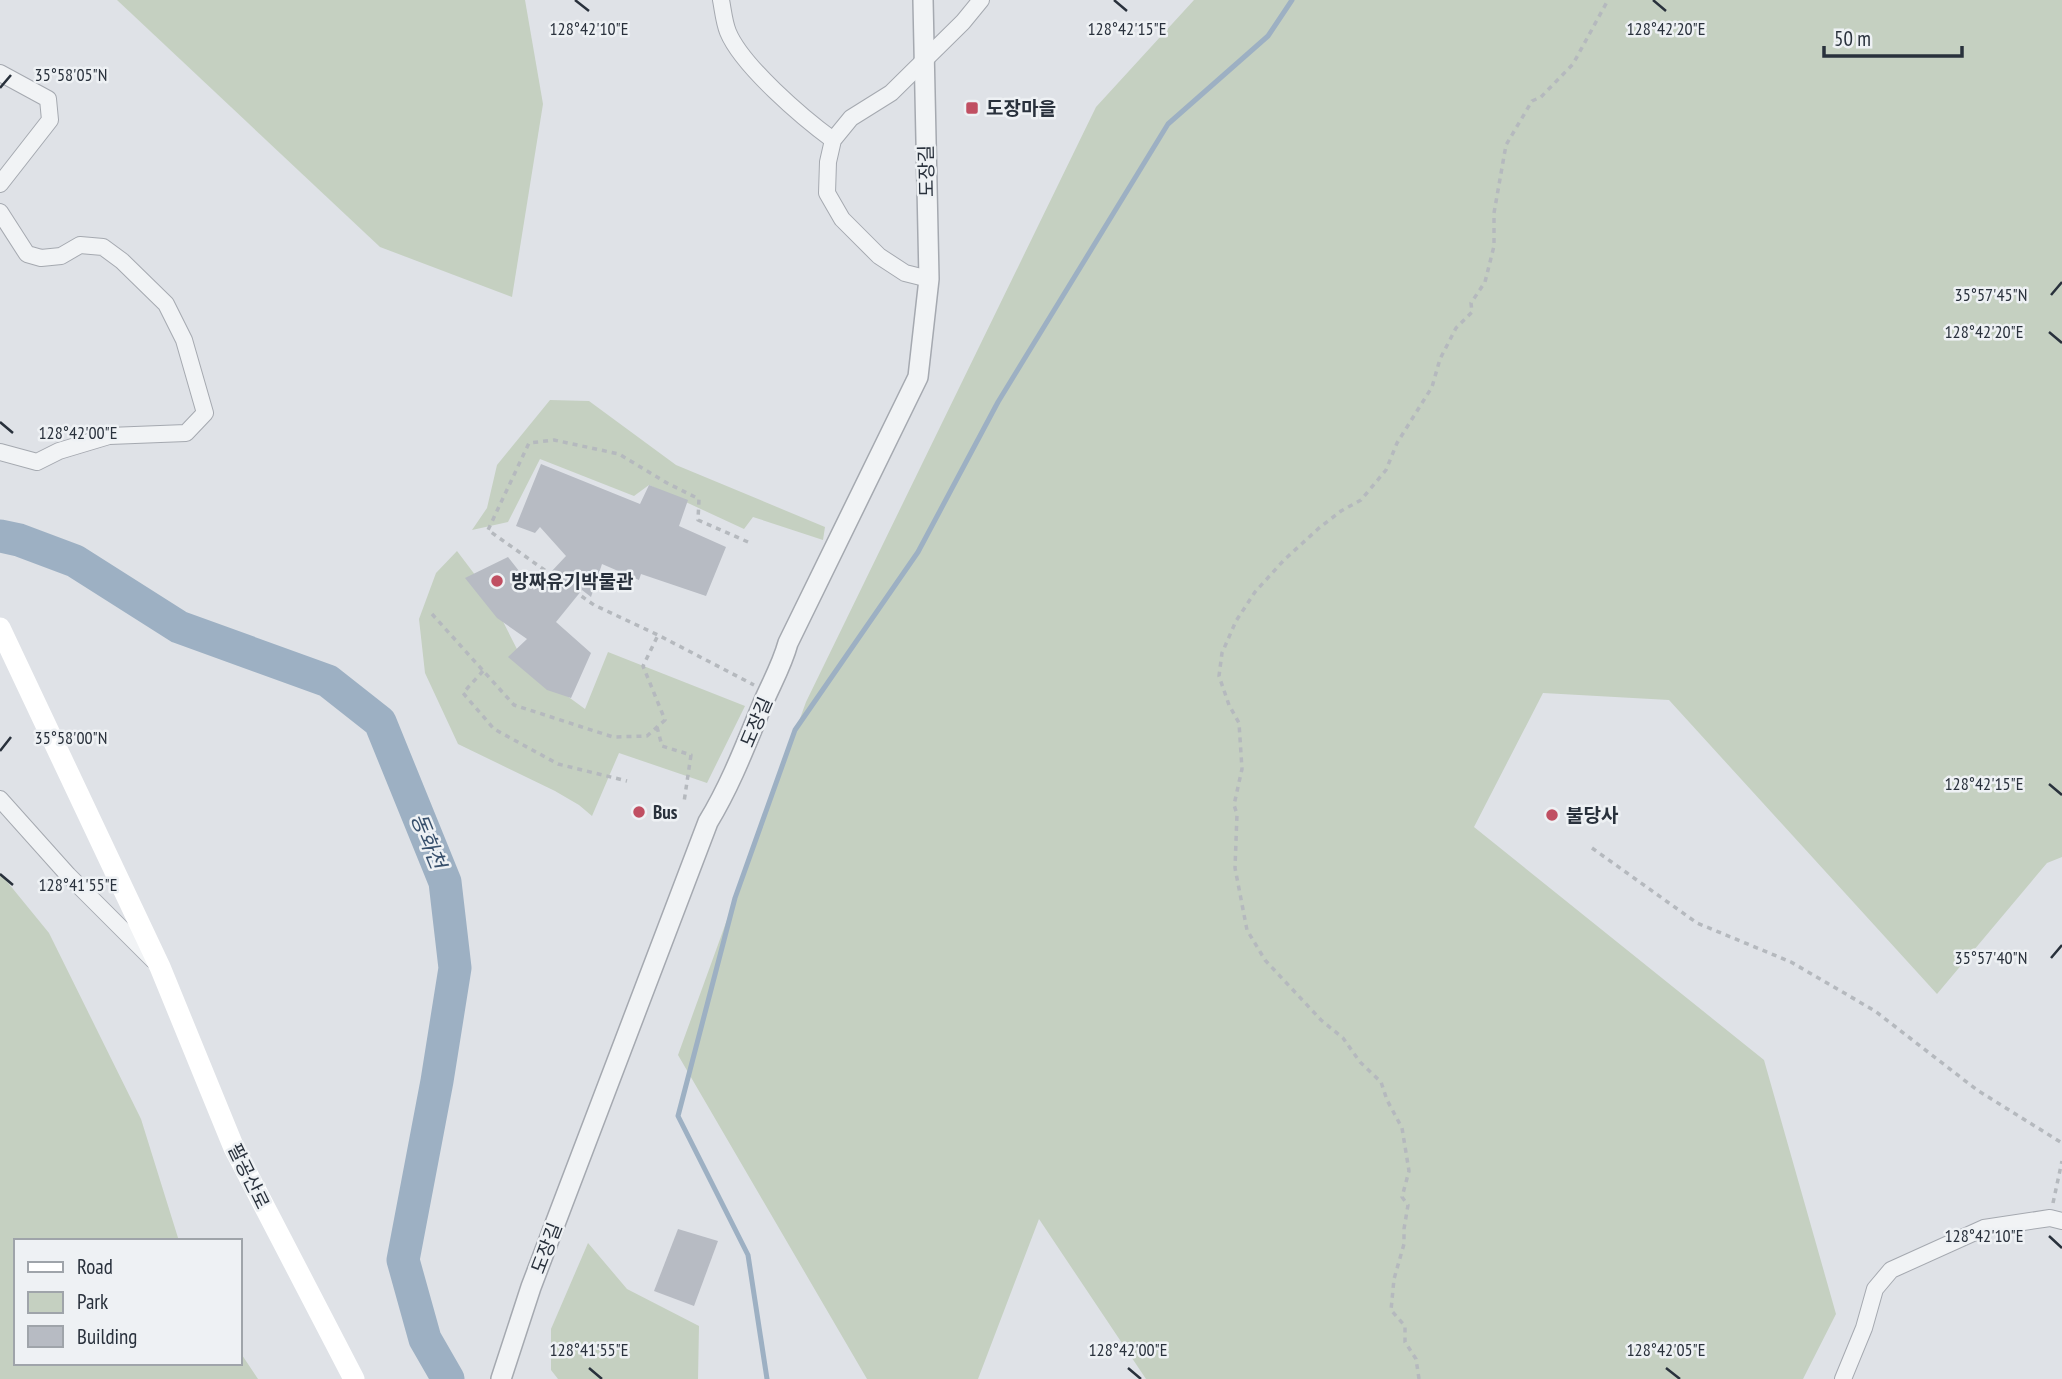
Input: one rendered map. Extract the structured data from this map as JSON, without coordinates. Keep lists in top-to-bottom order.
{
  "streets": {
    "main road": ["팔공산로"],
    "street": ["도장길"]
  },
  "water": ["동화천"],
  "places": {
    "transit": ["도장마을"],
    "other": ["방짜유기박물관", "Bus", "불당사"]
  },
  "legend": ["Road", "Park", "Building"],
  "scale_bar": "50 m",
  "coordinates": [
    "128°42'15\"E",
    "128°42'20\"E",
    "128°42'10\"E",
    "35°58'05\"N",
    "35°57'45\"N",
    "128°42'00\"E",
    "35°58'00\"N",
    "128°41'55\"E",
    "35°57'40\"N",
    "128°42'05\"E"
  ]
}
